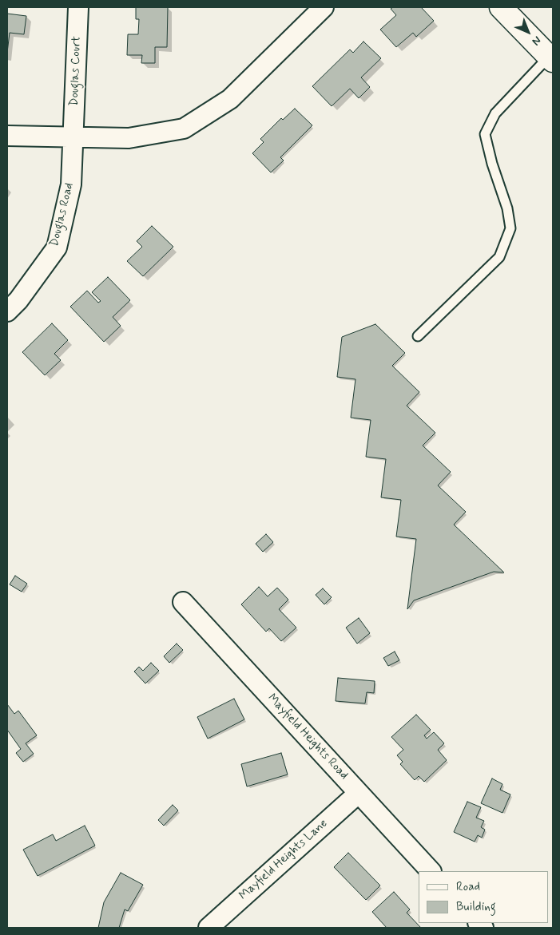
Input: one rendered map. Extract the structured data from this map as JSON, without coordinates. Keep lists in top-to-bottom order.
{
  "streets": {
    "street": [
      "Douglas Court",
      "Douglas Road",
      "Mayfield Heights Road",
      "Mayfield Heights Lane"
    ]
  },
  "crossings": [
    ["Douglas Court", "Douglas Road"],
    ["Mayfield Heights Road", "Mayfield Heights Lane"]
  ],
  "legend": ["Road", "Building"],
  "north": "bottom right"
}
